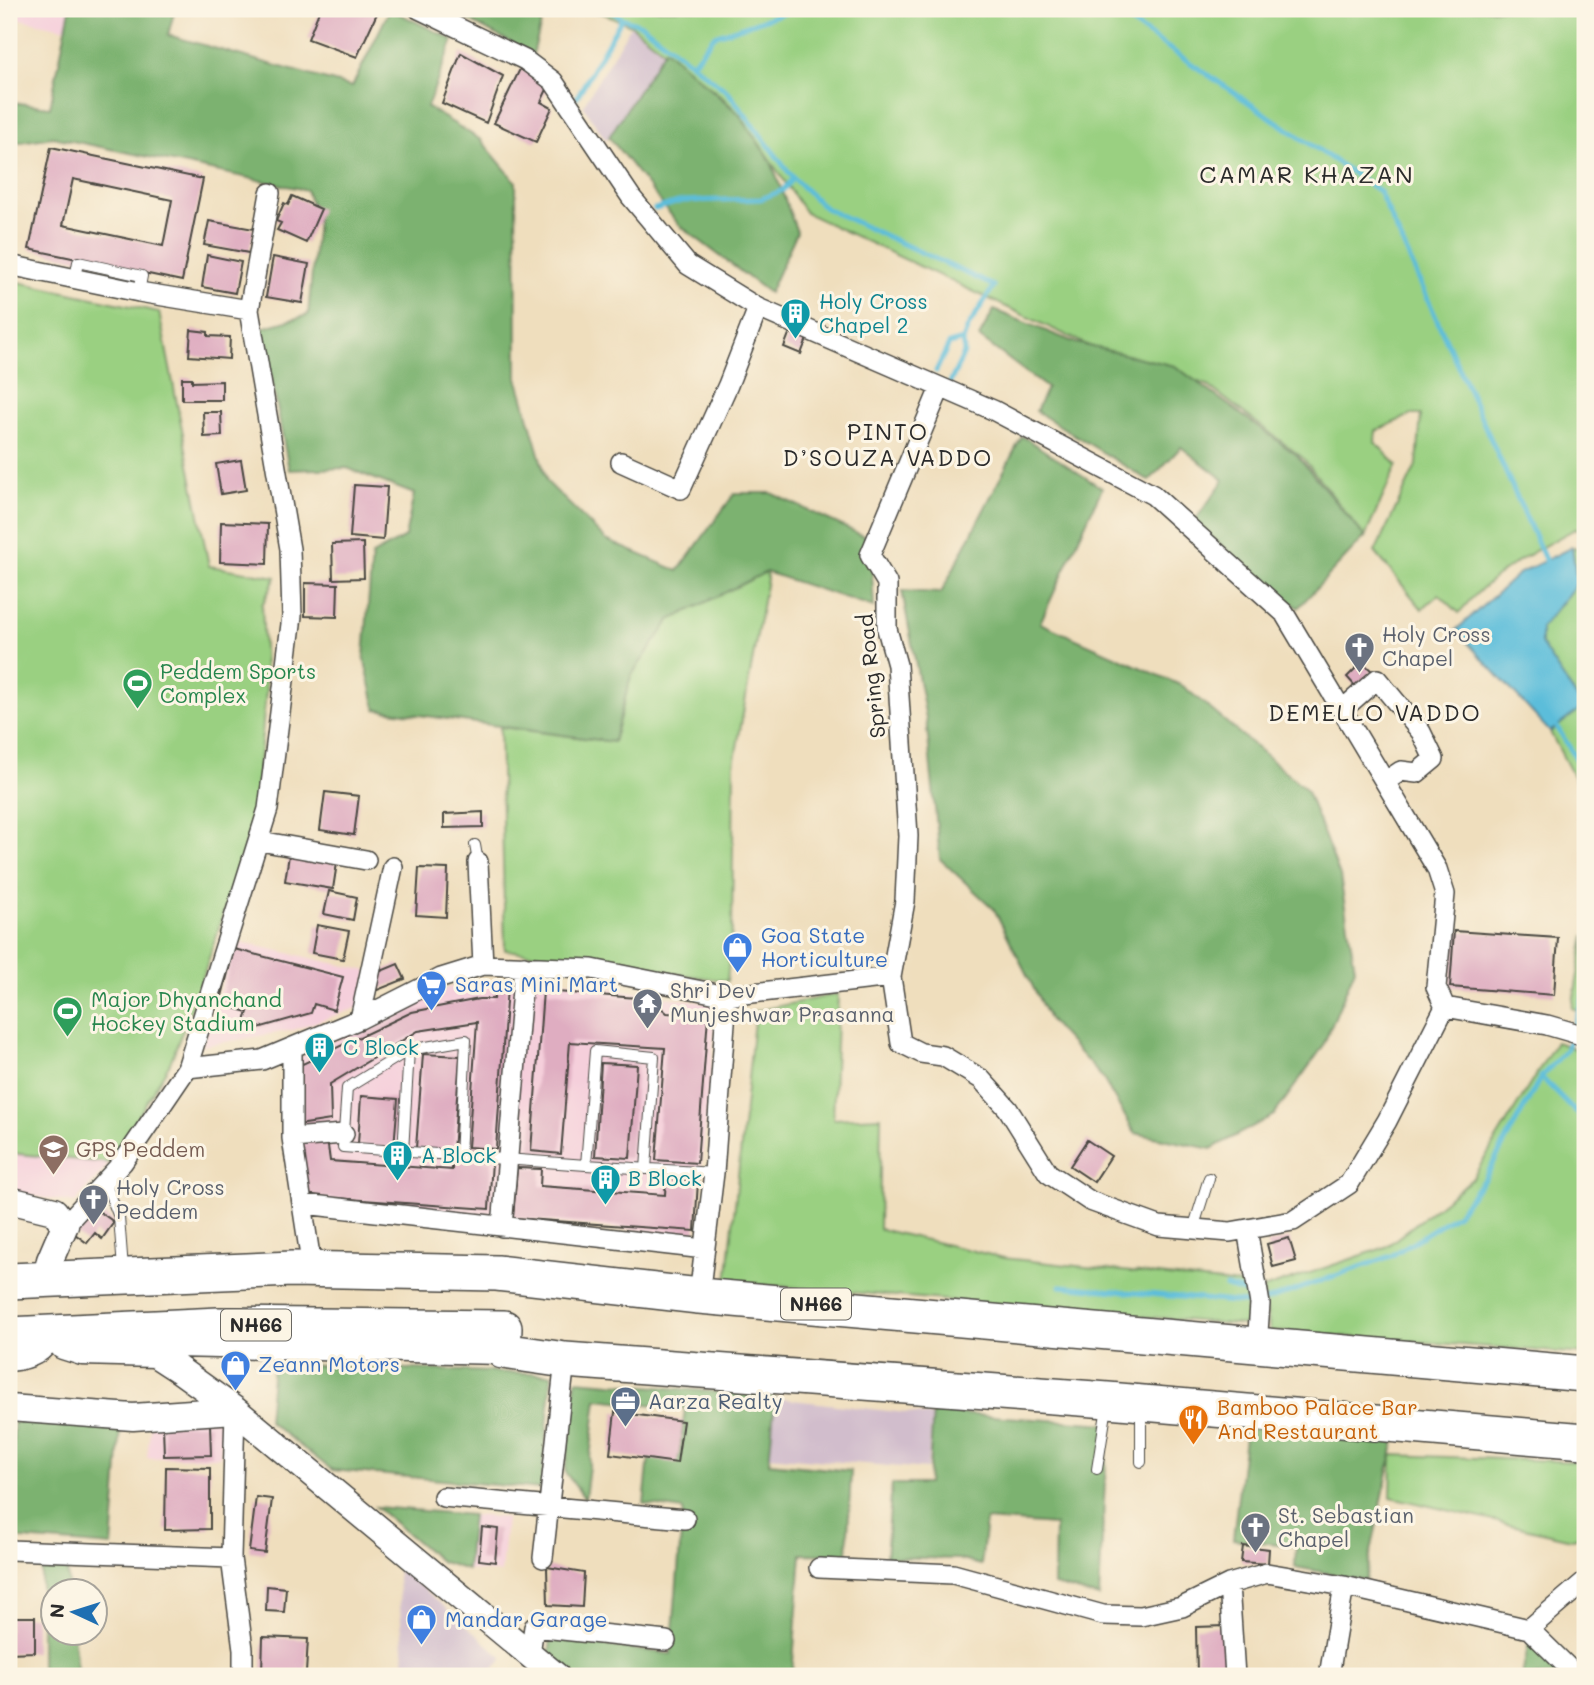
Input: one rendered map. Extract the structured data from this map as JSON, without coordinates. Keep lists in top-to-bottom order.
{
  "streets": {
    "highway": ["NH66"],
    "street": ["Spring Road"]
  },
  "districts": ["CAMAR KHAZAN", "PINTO D’SOUZA VADDO", "DEMELLO VADDO"],
  "places": {
    "building": [
      "Holy Cross Chapel 2",
      "C Block",
      "A Block",
      "B Block"
    ],
    "church": ["Holy Cross Chapel", "Holy Cross Peddem", "St. Sebastian Chapel"],
    "sports": ["Peddem Sports Complex", "Major Dhyanchand Hockey Stadium"],
    "shop": ["Goa State Horticulture", "Zeann Motors", "Mandar Garage"],
    "supermarket": ["Saras Mini Mart"],
    "temple": ["Shri Dev Munjeshwar Prasanna"],
    "school or university": ["GPS Peddem"],
    "office": ["Aarza Realty"],
    "restaurant": ["Bamboo Palace Bar And Restaurant"]
  },
  "north": "left"
}
